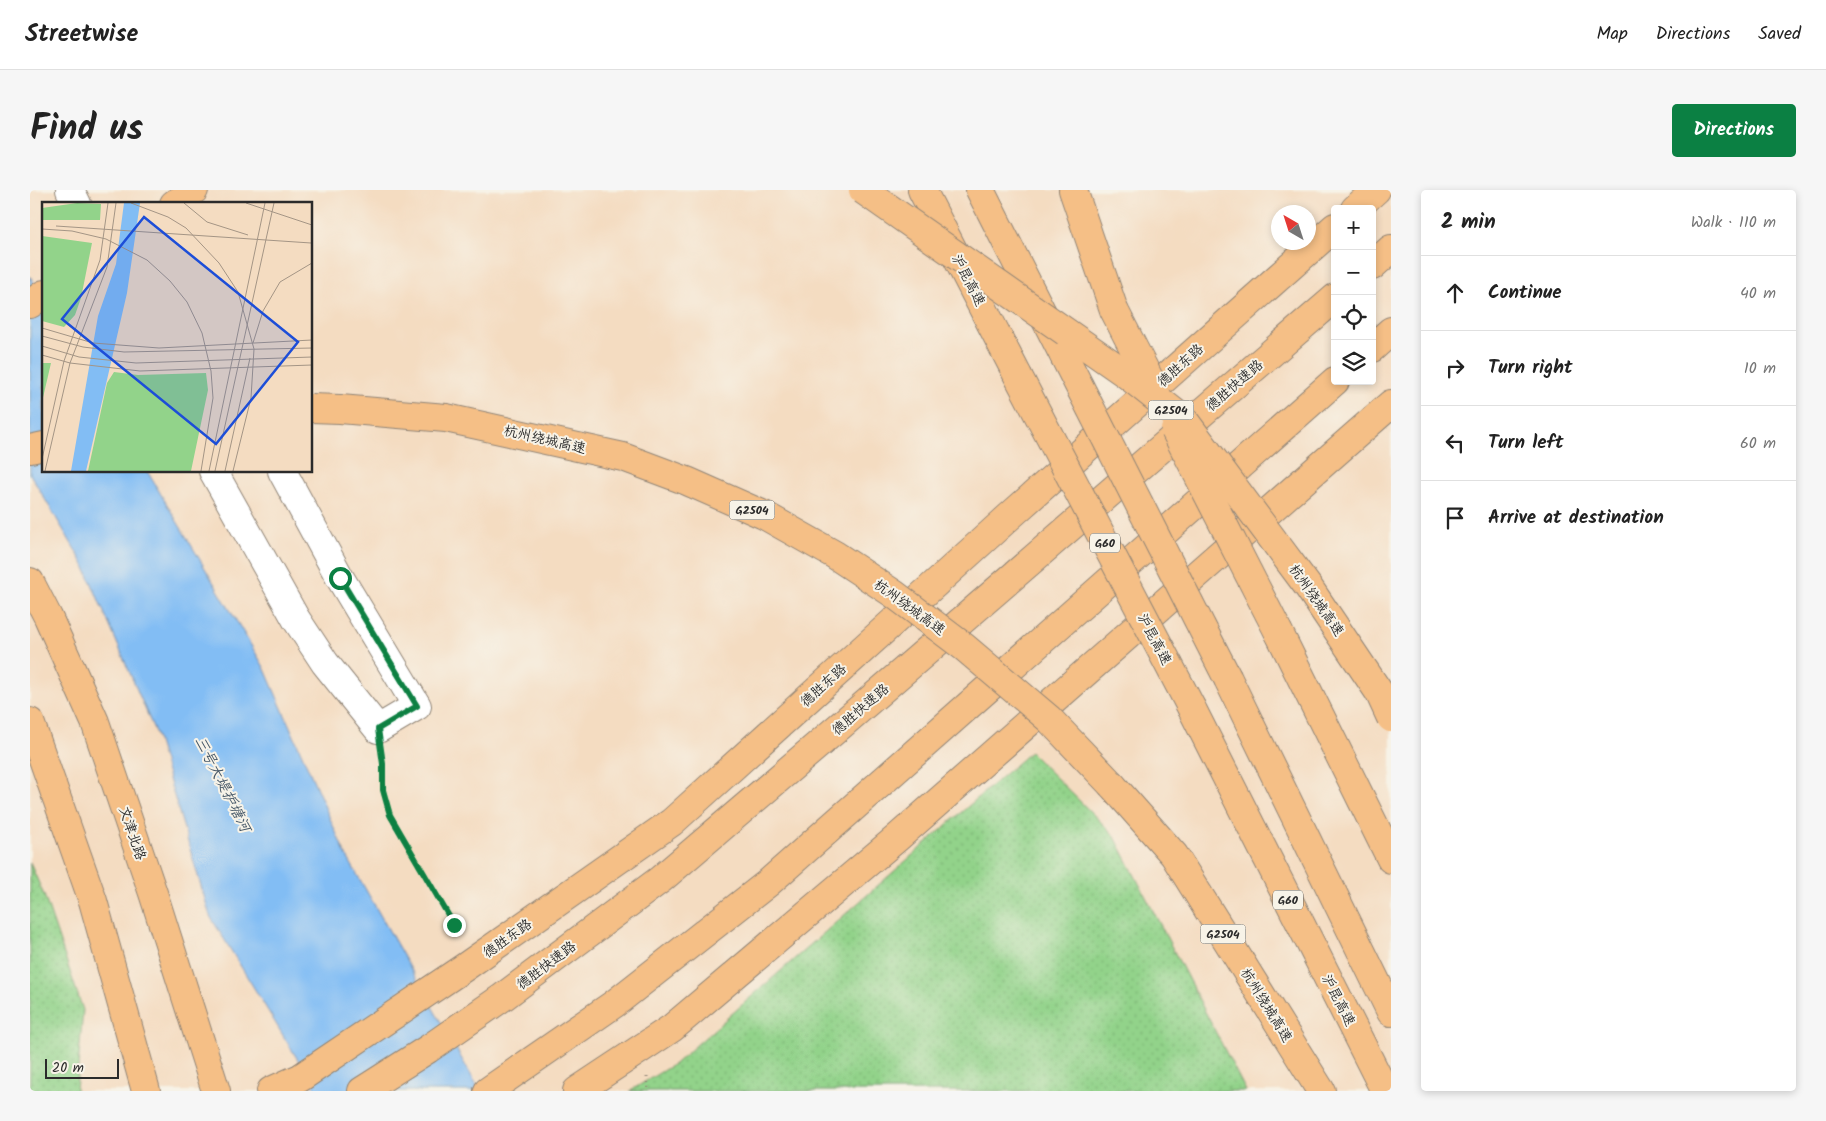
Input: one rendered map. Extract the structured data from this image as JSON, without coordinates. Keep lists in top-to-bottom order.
{
  "streets": {
    "main road": [
      "沪昆高速",
      "德胜东路",
      "德胜快速路",
      "G2504",
      "杭州绕城高速",
      "G60",
      "文津北路"
    ]
  },
  "water": ["三号大堤护塘河"],
  "scale_bar": "20 m",
  "north": "top left",
  "page": {
    "header": "Streetwise",
    "nav": ["Map", "Directions", "Saved"],
    "title": "Find us",
    "buttons": "Directions",
    "heading": ["2 min", "Walk · 110 m"],
    "map_buttons": ["+", "−"],
    "list": [
      ["Continue", "40 m"],
      ["Turn right", "10 m"],
      ["Turn left", "60 m"],
      "Arrive at destination"
    ],
    "scale": "20 m"
  }
}
